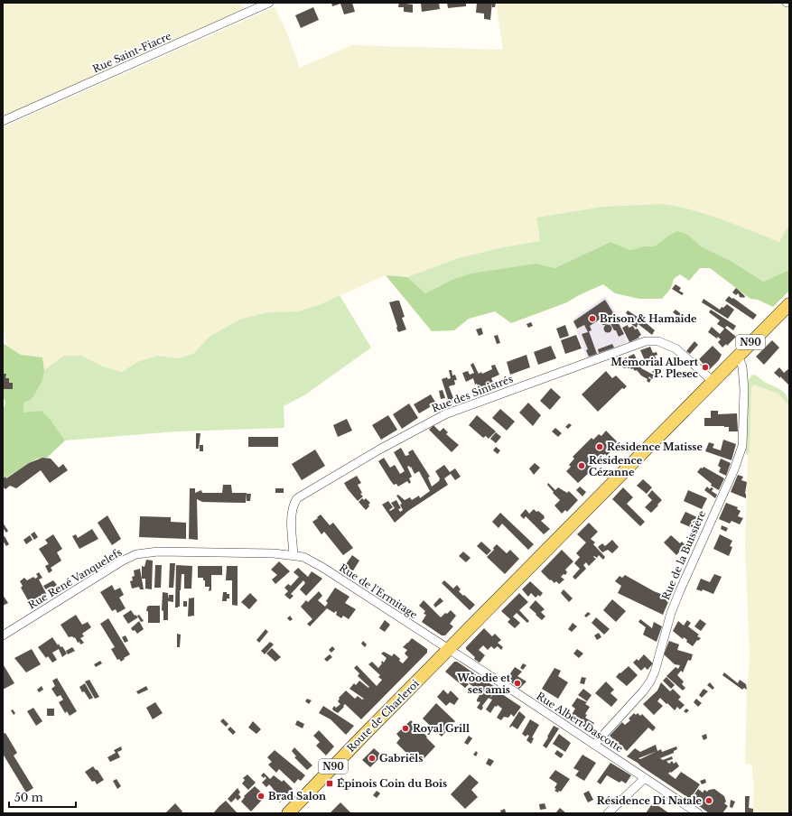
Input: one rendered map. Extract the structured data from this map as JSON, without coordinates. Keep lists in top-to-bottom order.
{
  "streets": {
    "main road": ["N90", "Route de Charleroi"],
    "street": [
      "Rue Saint-Fiacre",
      "Rue des Sinistrés",
      "Rue de la Buissière",
      "Rue René Vanquelefs",
      "Rue de l'Ermitage",
      "Rue Albert Dascotte"
    ]
  },
  "crossings": [
    ["N90", "Rue des Sinistrés"],
    ["N90", "Rue de la Buissière"],
    ["N90", "Rue de l'Ermitage"],
    ["N90", "Route de Charleroi"],
    ["N90", "Rue Albert Dascotte"],
    ["Rue des Sinistrés", "Rue René Vanquelefs"],
    ["Rue des Sinistrés", "Rue de l'Ermitage"],
    ["Rue de la Buissière", "Rue Albert Dascotte"],
    ["Rue René Vanquelefs", "Rue de l'Ermitage"],
    ["Rue de l'Ermitage", "Route de Charleroi"],
    ["Rue de l'Ermitage", "Rue Albert Dascotte"],
    ["Route de Charleroi", "Rue Albert Dascotte"]
  ],
  "places": {
    "other": [
      "Brison & Hamaide",
      "Mémorial Albert P. Plesec",
      "Résidence Matisse",
      "Résidence Cézanne",
      "Woodie et ses amis",
      "Royal Grill",
      "Gabriëls",
      "Brad Salon",
      "Résidence Di Natale"
    ],
    "transit": ["Épinois Coin du Bois"]
  },
  "scale_bar": "50 m"
}
